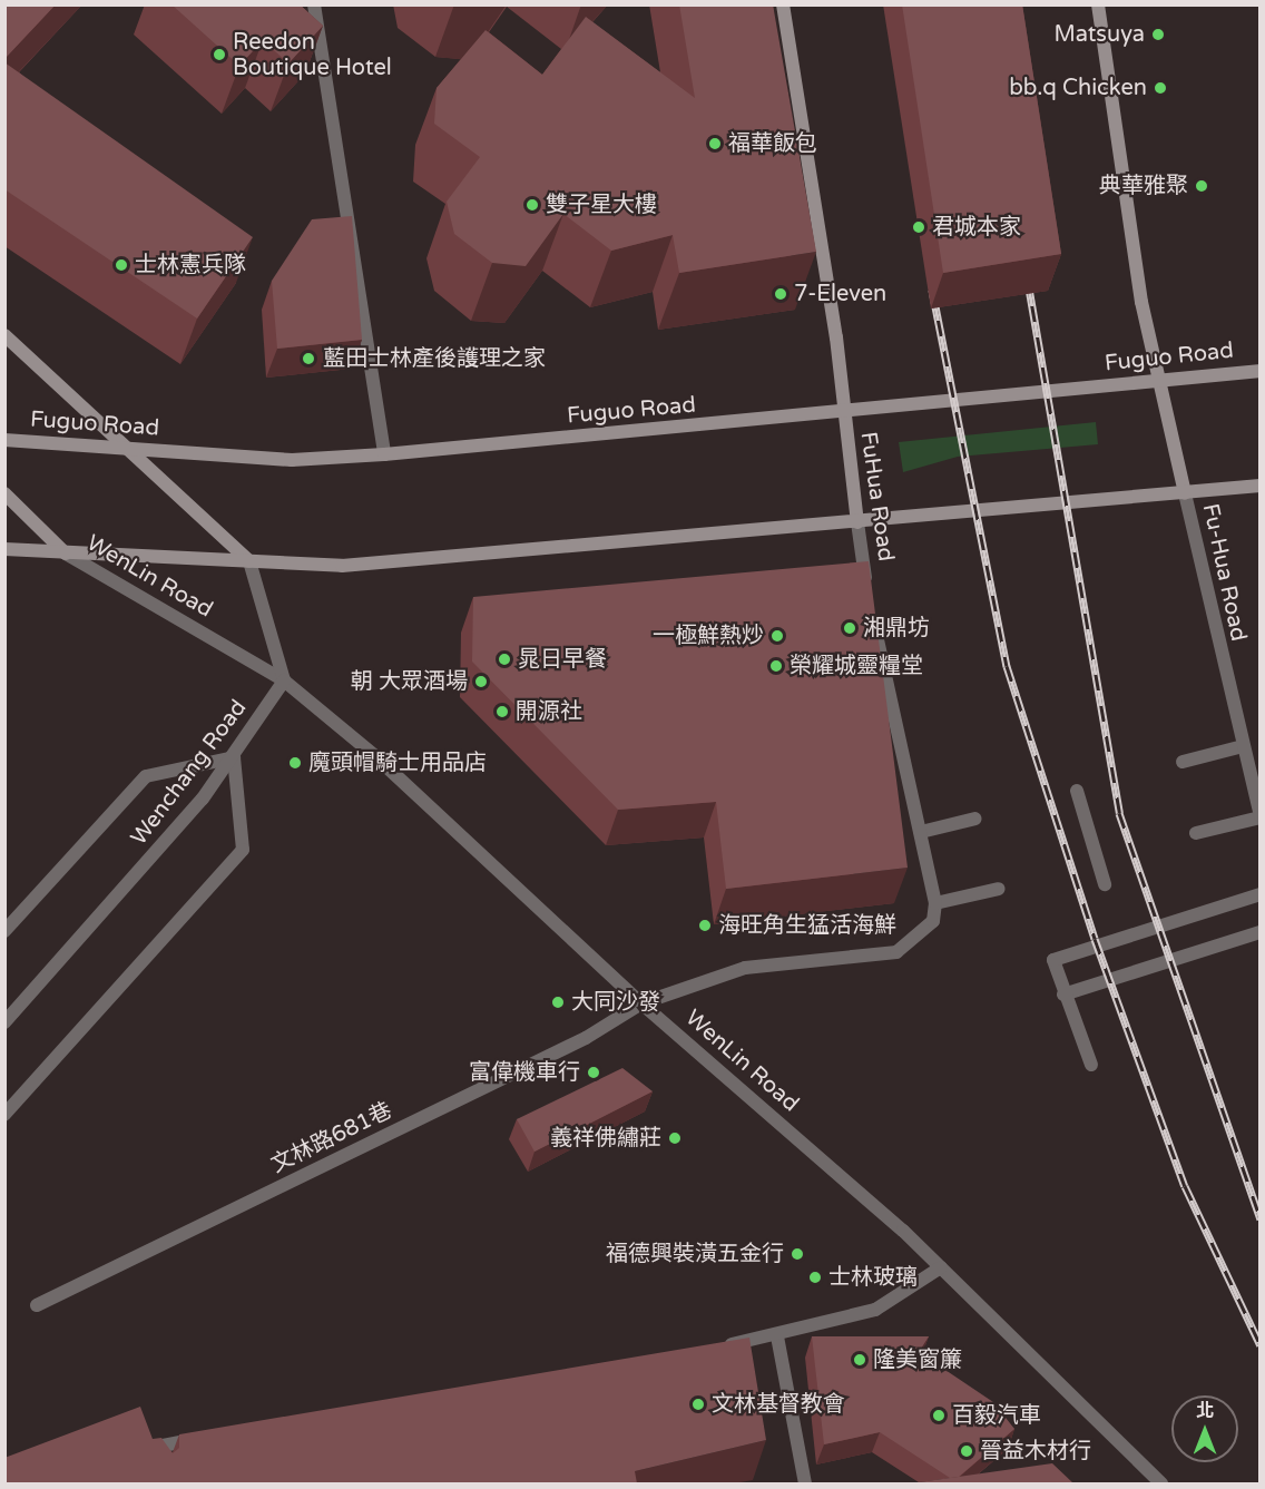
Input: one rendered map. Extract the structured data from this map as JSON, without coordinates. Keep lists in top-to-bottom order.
{
  "streets": {
    "main road": ["Fuguo Road", "FuHua Road", "WenLin Road"],
    "street": ["Fu-Hua Road", "Wenchang Road", "文林路681巷"]
  },
  "crossings": [
    ["Fuguo Road", "FuHua Road"],
    ["WenLin Road", "Wenchang Road"],
    ["WenLin Road", "文林路681巷"]
  ],
  "places": [
    "Matsuya",
    "Reedon Boutique Hotel",
    "bb.q Chicken",
    "福華飯包",
    "典華雅聚",
    "雙子星大樓",
    "君城本家",
    "士林憲兵隊",
    "7-Eleven",
    "藍田士林產後護理之家",
    "湘鼎坊",
    "一極鮮熱炒",
    "晁日早餐",
    "榮耀城靈糧堂",
    "朝 大眾酒場",
    "開源社",
    "魔頭帽騎士用品店",
    "海旺角生猛活海鮮",
    "大同沙發",
    "富偉機車行",
    "義祥佛繡莊",
    "福德興裝潢五金行",
    "士林玻璃",
    "隆美窗簾",
    "文林基督教會",
    "百毅汽車",
    "晉益木材行"
  ],
  "north": "top"
}
